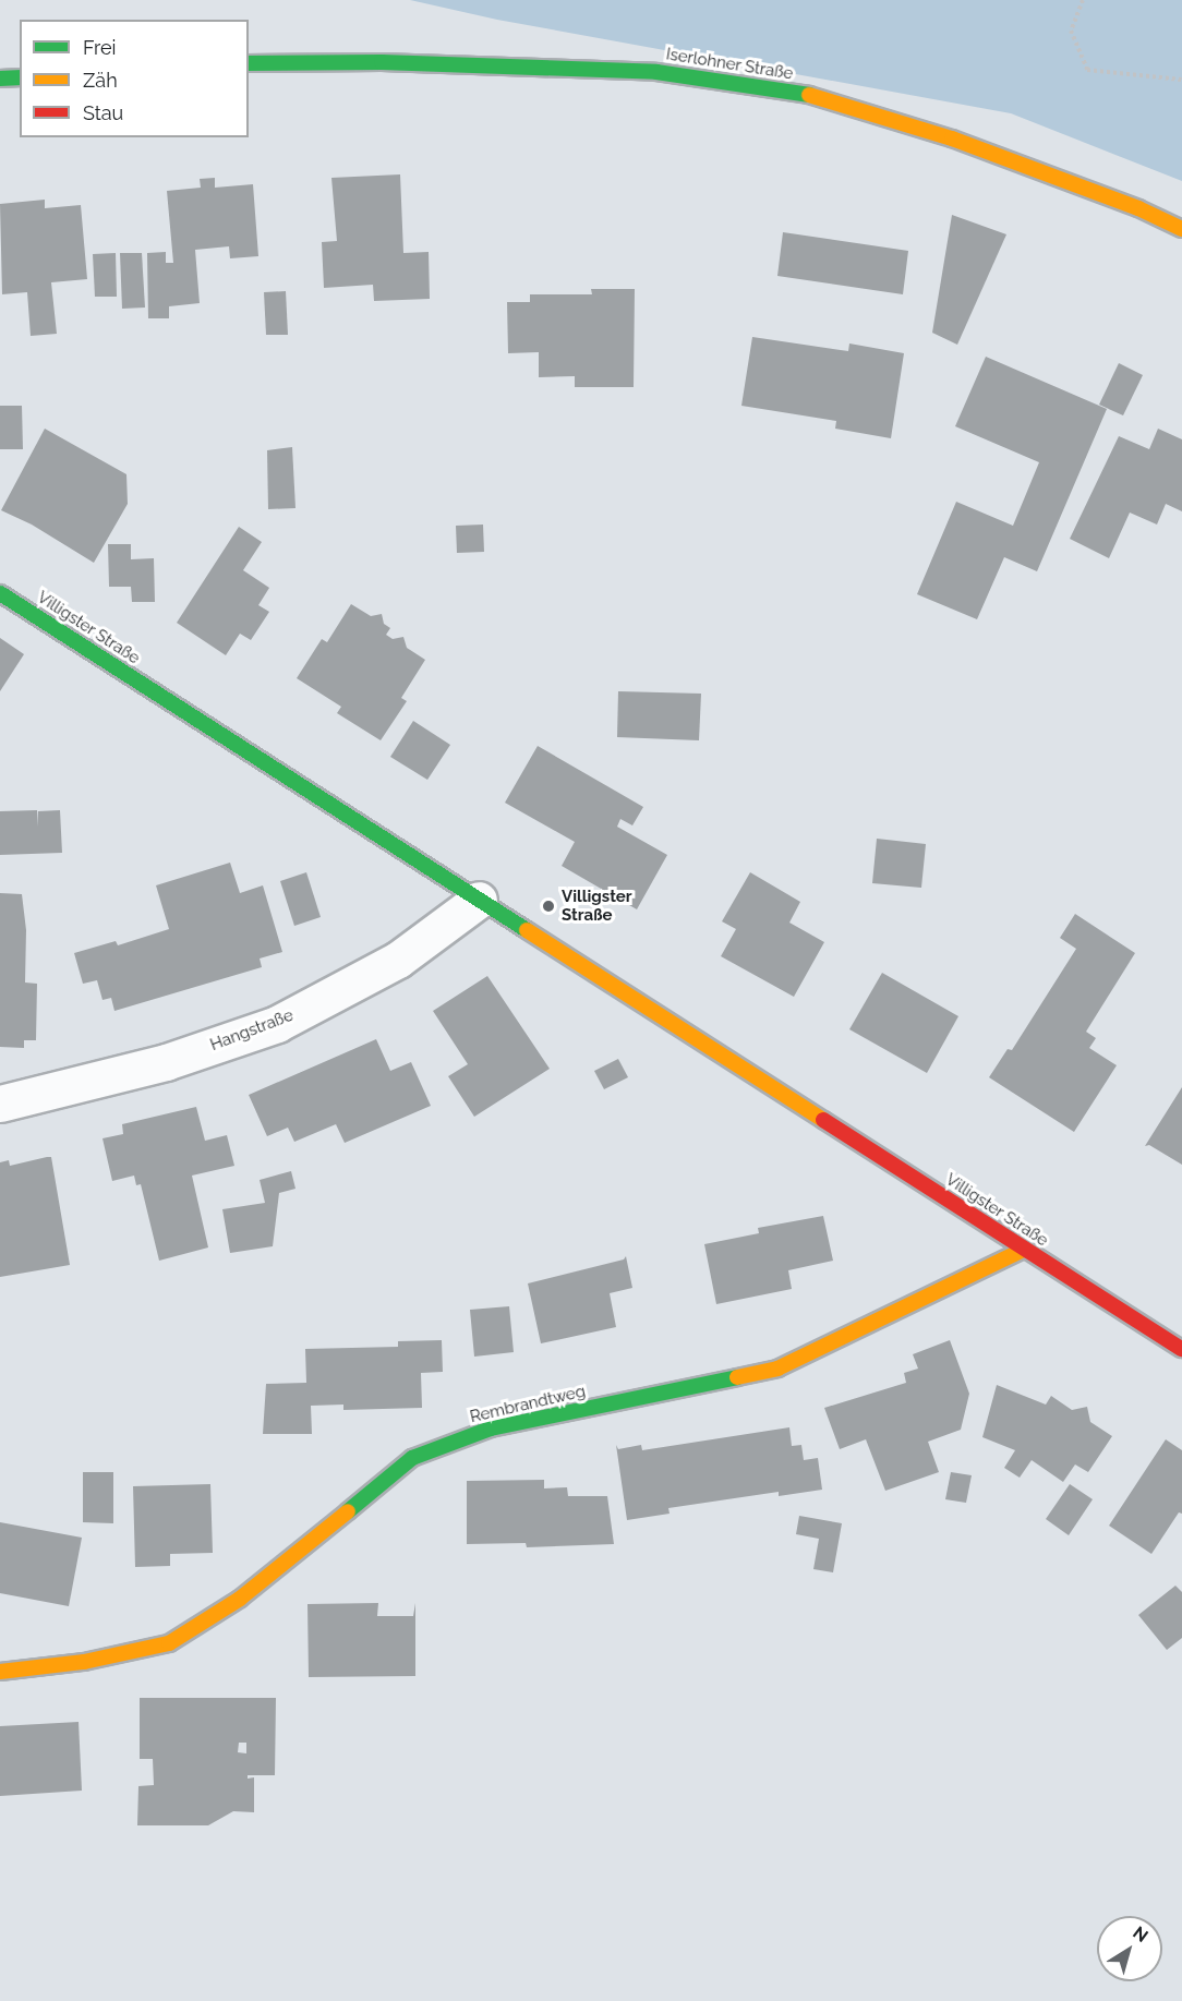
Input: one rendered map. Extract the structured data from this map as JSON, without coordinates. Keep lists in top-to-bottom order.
{
  "streets": {
    "street": [
      "Iserlohner Straße",
      "Villigster Straße",
      "Hangstraße",
      "Rembrandtweg"
    ]
  },
  "crossings": [
    ["Villigster Straße", "Hangstraße"],
    ["Villigster Straße", "Rembrandtweg"]
  ],
  "places": ["Villigster Straße"],
  "legend": ["Frei", "Zäh", "Stau"],
  "north": "top right"
}
